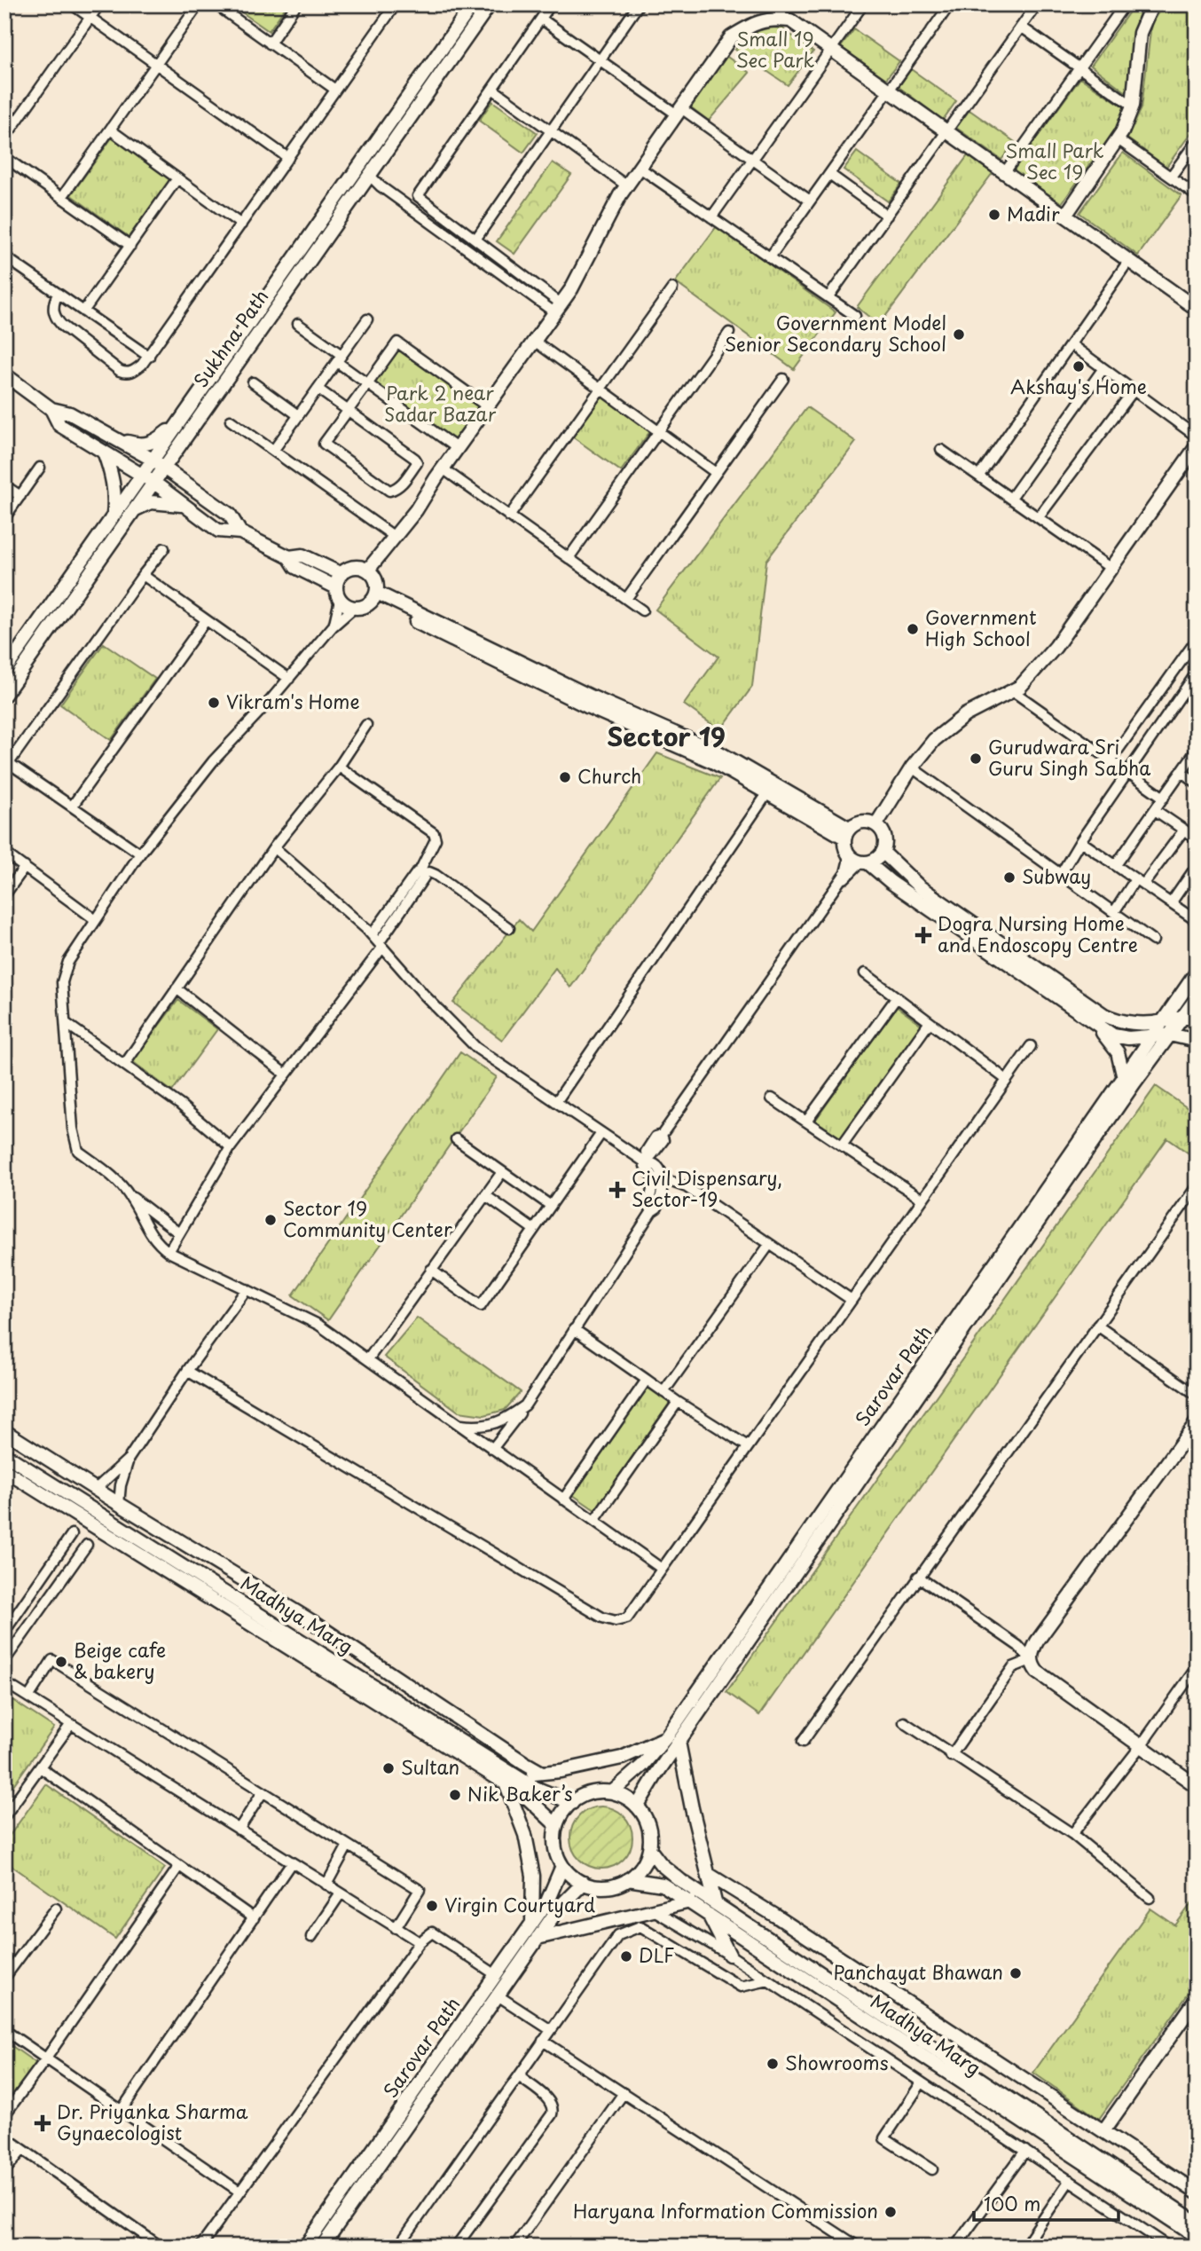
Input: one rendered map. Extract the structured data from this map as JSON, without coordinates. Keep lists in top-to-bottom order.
{
  "streets": {
    "main road": ["Sukhna Path", "Sarovar Path", "Madhya Marg"]
  },
  "crossings": [
    ["Sarovar Path", "Madhya Marg"]
  ],
  "districts": ["Sector 19"],
  "parks": ["Small 19 Sec Park", "Small Park Sec 19", "Park 2 near Sadar Bazar"],
  "places": {
    "other": [
      "Madir",
      "Government Model Senior Secondary School",
      "Akshay's Home",
      "Government High School",
      "Vikram's Home",
      "Gurudwara Sri Guru Singh Sabha",
      "Church",
      "Subway",
      "Sector 19 Community Center",
      "Beige cafe & bakery",
      "Sultan",
      "Nik Baker’s",
      "Virgin Courtyard",
      "DLF",
      "Panchayat Bhawan",
      "Showrooms",
      "Haryana Information Commission"
    ],
    "health": ["Dogra Nursing Home and Endoscopy Centre", "Civil Dispensary, Sector-19", "Dr. Priyanka Sharma Gynaecologist"]
  },
  "scale_bar": "100 m"
}
